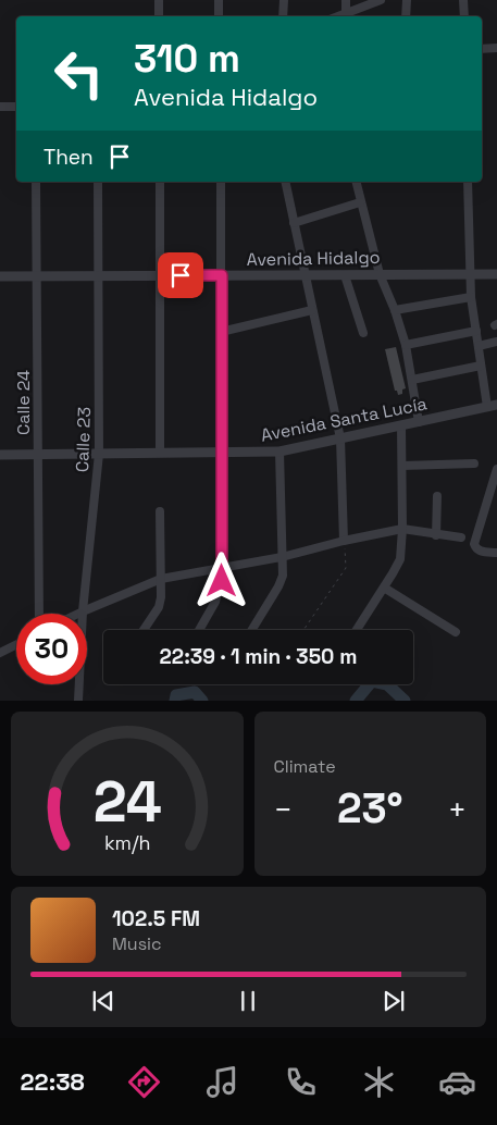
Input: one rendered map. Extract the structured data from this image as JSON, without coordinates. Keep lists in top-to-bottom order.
{
  "streets": {
    "street": [
      "Avenida Hidalgo",
      "Calle 24",
      "Avenida Santa Lucía",
      "Calle 23"
    ]
  },
  "crossings": [
    ["Avenida Hidalgo", "Calle 24"],
    ["Avenida Hidalgo", "Calle 23"],
    ["Calle 24", "Avenida Santa Lucía"],
    ["Avenida Santa Lucía", "Calle 23"]
  ],
  "page": {
    "turn": ["310 m", "Avenida Hidalgo"],
    "then": "Then",
    "limit": "30",
    "trip": "22:39 · 1 min · 350 m",
    "tile": "Climate",
    "heat": ["−", "23°", "+"],
    "song": ["102.5 FM", "Music"],
    "tabs": "22:38",
    "gauge": ["24", "km/h"]
  }
}
